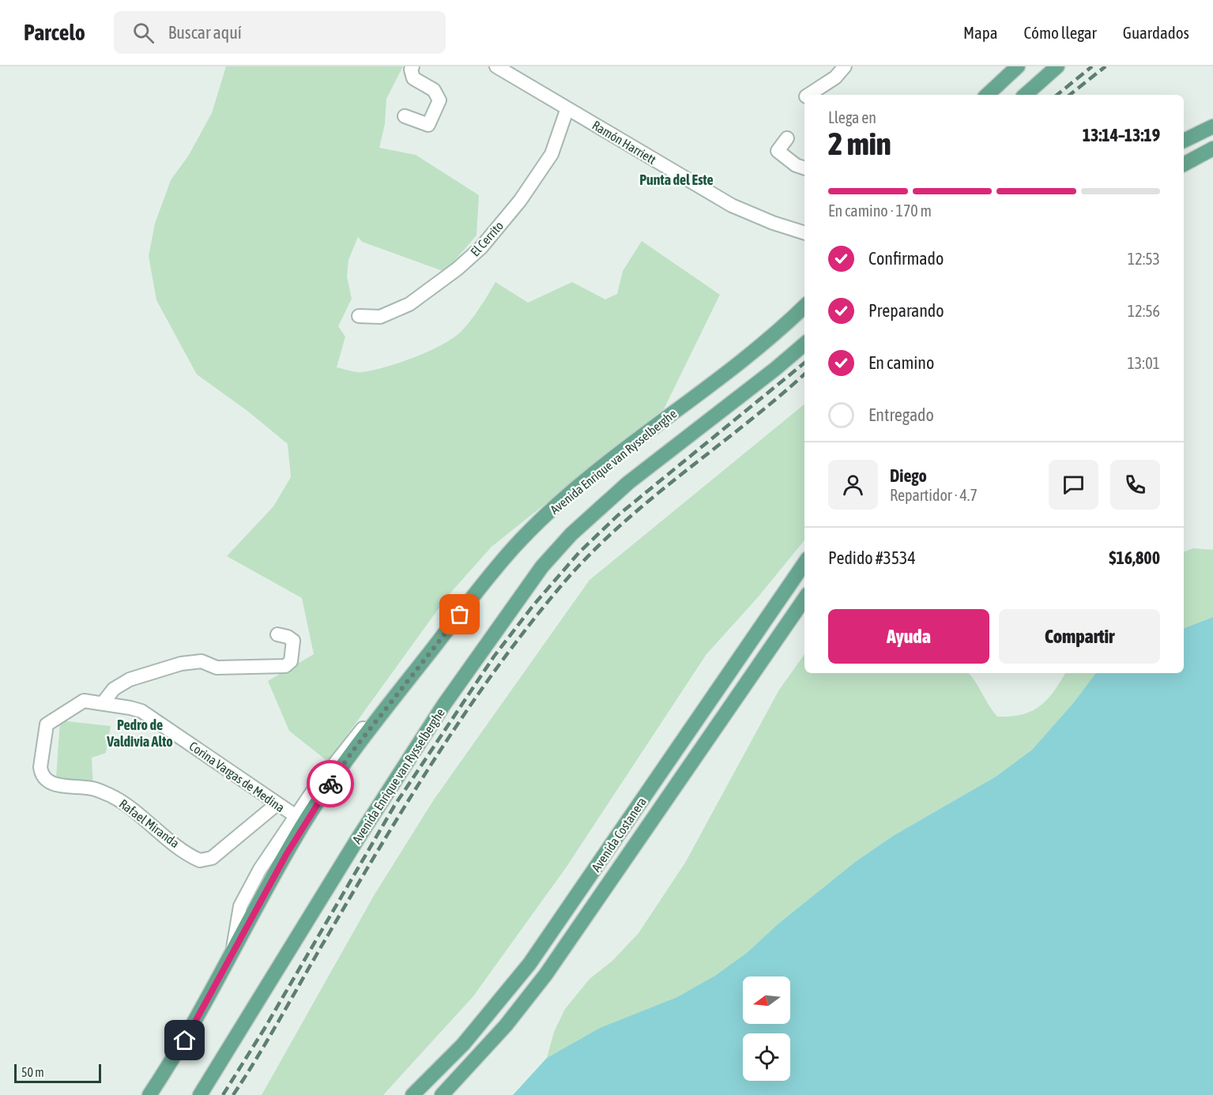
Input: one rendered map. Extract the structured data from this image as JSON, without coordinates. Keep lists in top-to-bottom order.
{
  "streets": {
    "main road": ["Avenida Enrique van Rysselberghe", "Avenida Costanera"],
    "street": [
      "Ramón Harriett",
      "El Cerrito",
      "Corina Vargas de Medina",
      "Rafael Miranda"
    ]
  },
  "crossings": [
    ["Ramón Harriett", "El Cerrito"],
    ["Corina Vargas de Medina", "Rafael Miranda"]
  ],
  "districts": ["Punta del Este", "Pedro de Valdivia Alto"],
  "scale_bar": "50 m",
  "north": "left",
  "page": {
    "header": "Parcelo",
    "search": "Buscar aquí",
    "nav": ["Mapa", "Cómo llegar", "Guardados"],
    "heading": ["2 min", "Llega en", "13:14–13:19"],
    "panel": [
      "Diego",
      "Repartidor · 4.7",
      "Pedido #3534",
      "$16,800"
    ],
    "bar": "En camino · 170 m",
    "list": [
      ["Confirmado", "12:53"],
      ["Preparando", "12:56"],
      ["En camino", "13:01"],
      "Entregado"
    ],
    "buttons": ["Ayuda", "Compartir"],
    "scale": "50 m"
  }
}
